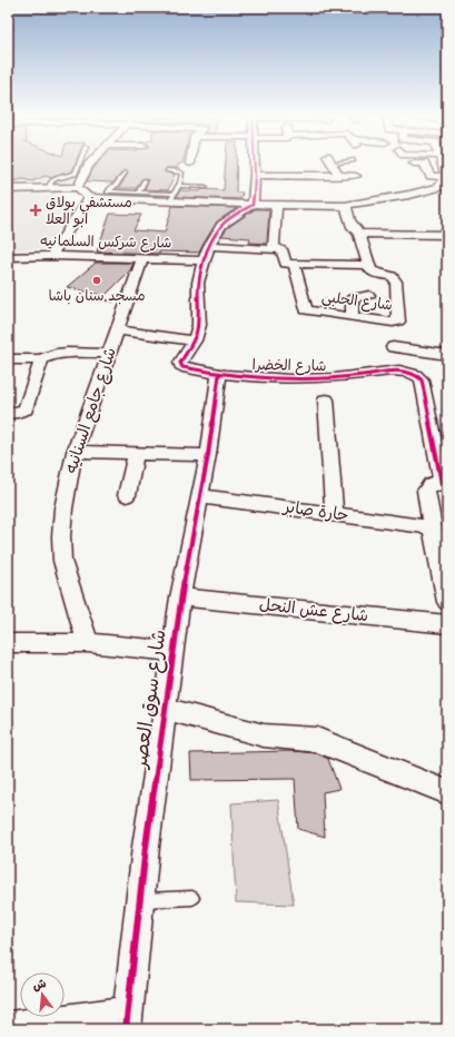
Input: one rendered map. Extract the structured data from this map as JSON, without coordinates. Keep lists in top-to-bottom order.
{
  "streets": {
    "street": [
      "شارع شركس السلمانيه",
      "شارع الحلبي",
      "شارع الخضرا",
      "شارع جامع السنانيه",
      "حارة صابر",
      "شارع عش النحل",
      "شارع سوق العصر"
    ]
  },
  "crossings": [
    ["شارع شركس السلمانيه", "شارع جامع السنانيه"],
    ["شارع الخضرا", "شارع سوق العصر"],
    ["حارة صابر", "شارع سوق العصر"],
    ["شارع عش النحل", "شارع سوق العصر"]
  ],
  "places": {
    "health": ["مستشفي بولاق ابو العلا"],
    "other": ["مسجد سنان باشا"]
  },
  "north": "top"
}
